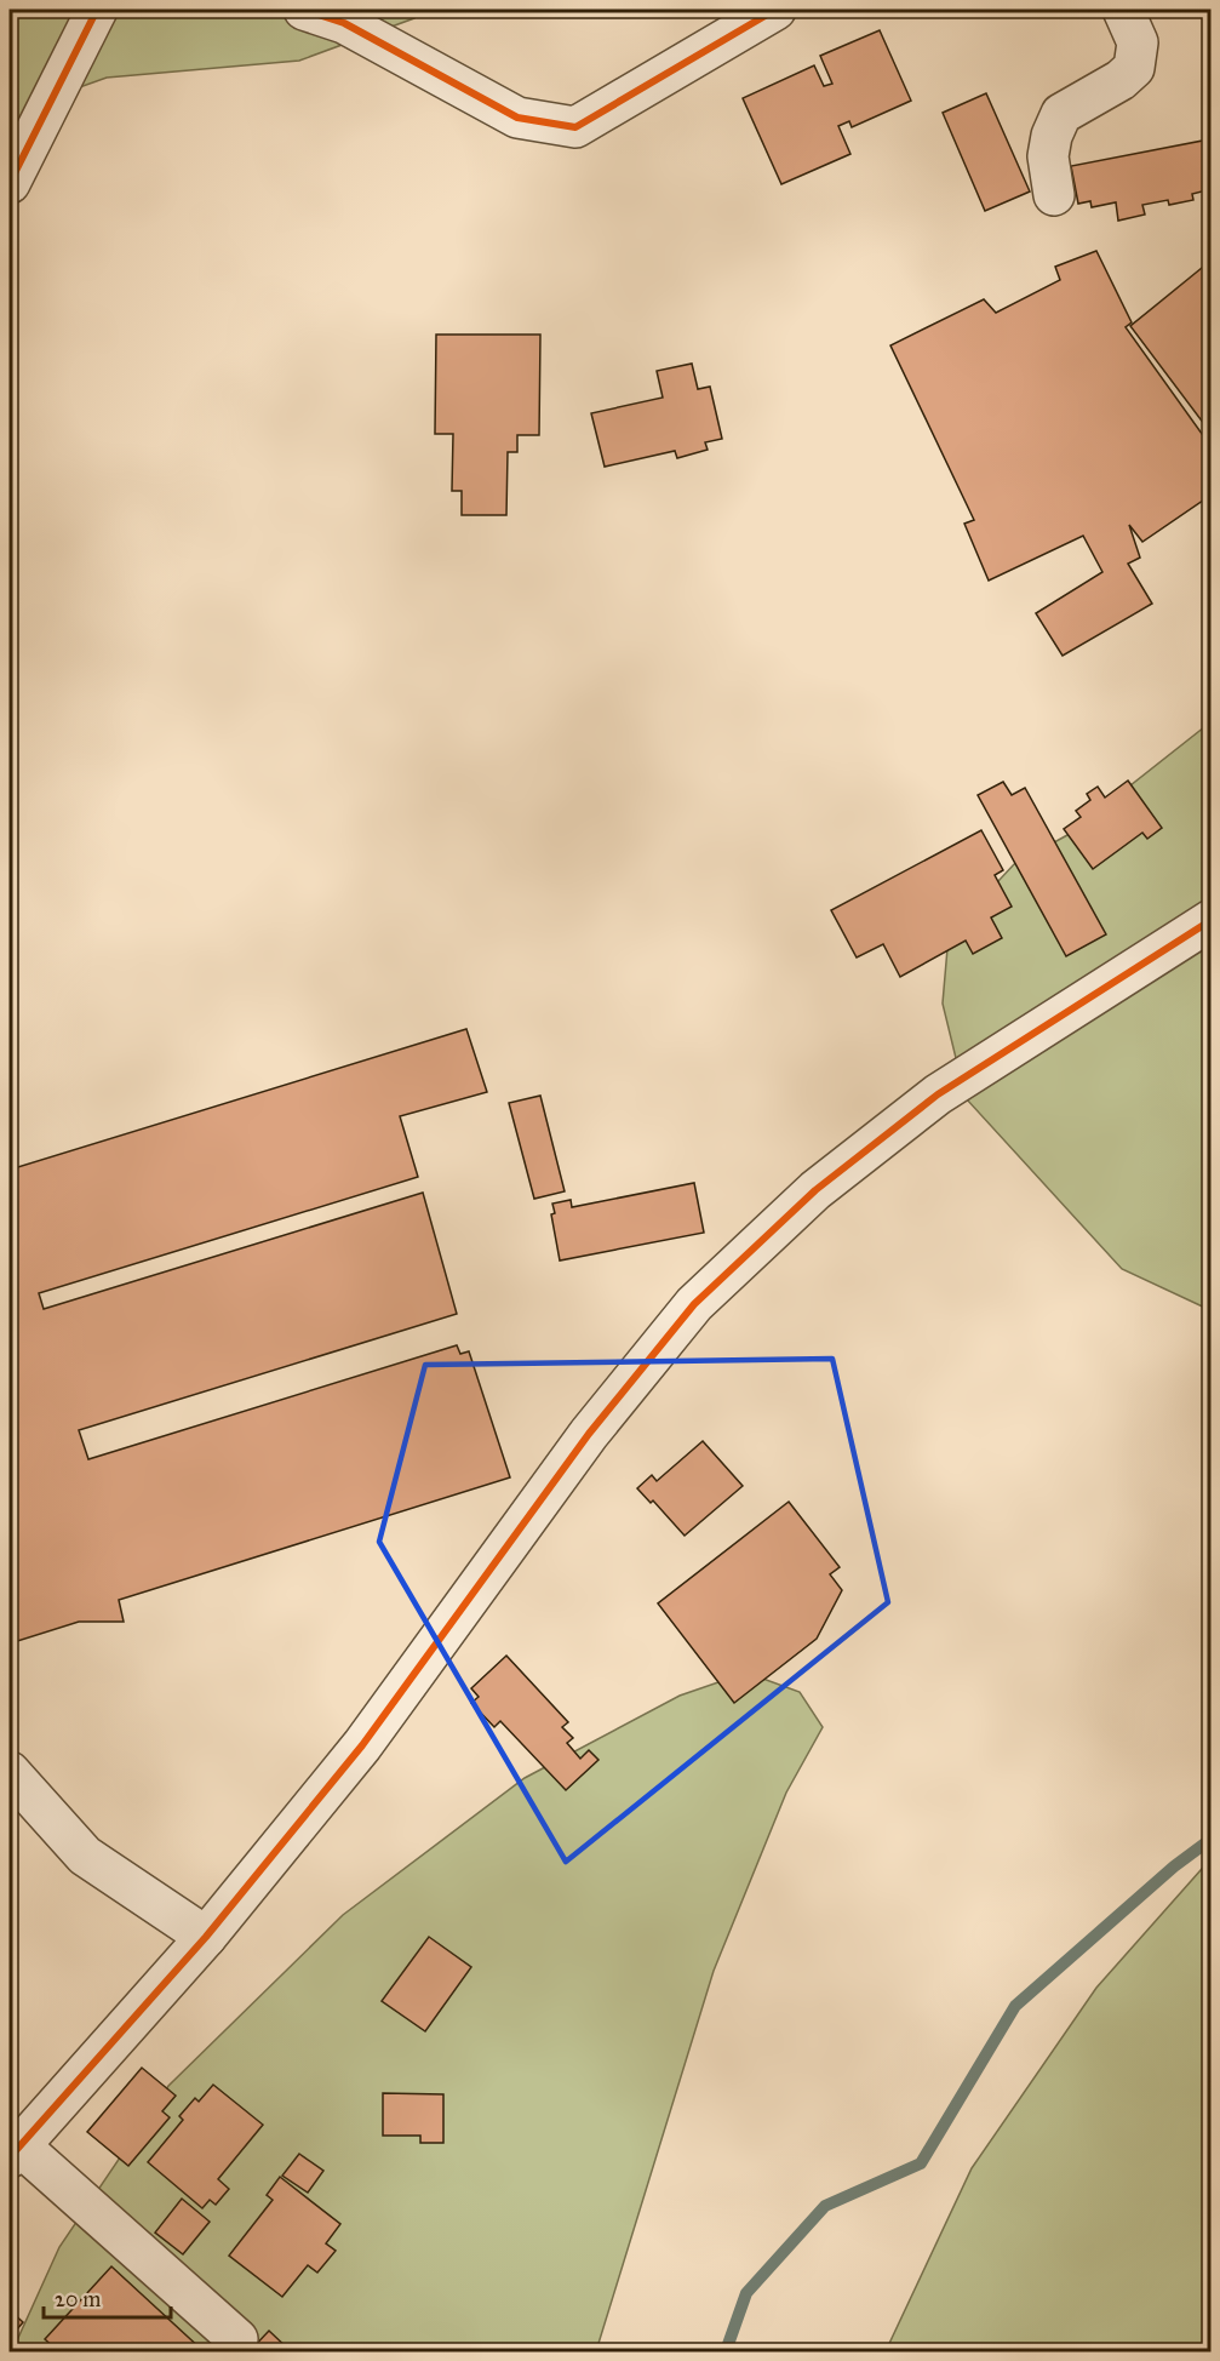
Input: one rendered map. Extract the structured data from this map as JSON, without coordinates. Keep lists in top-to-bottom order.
{
  "scale_bar": "20 m"
}
